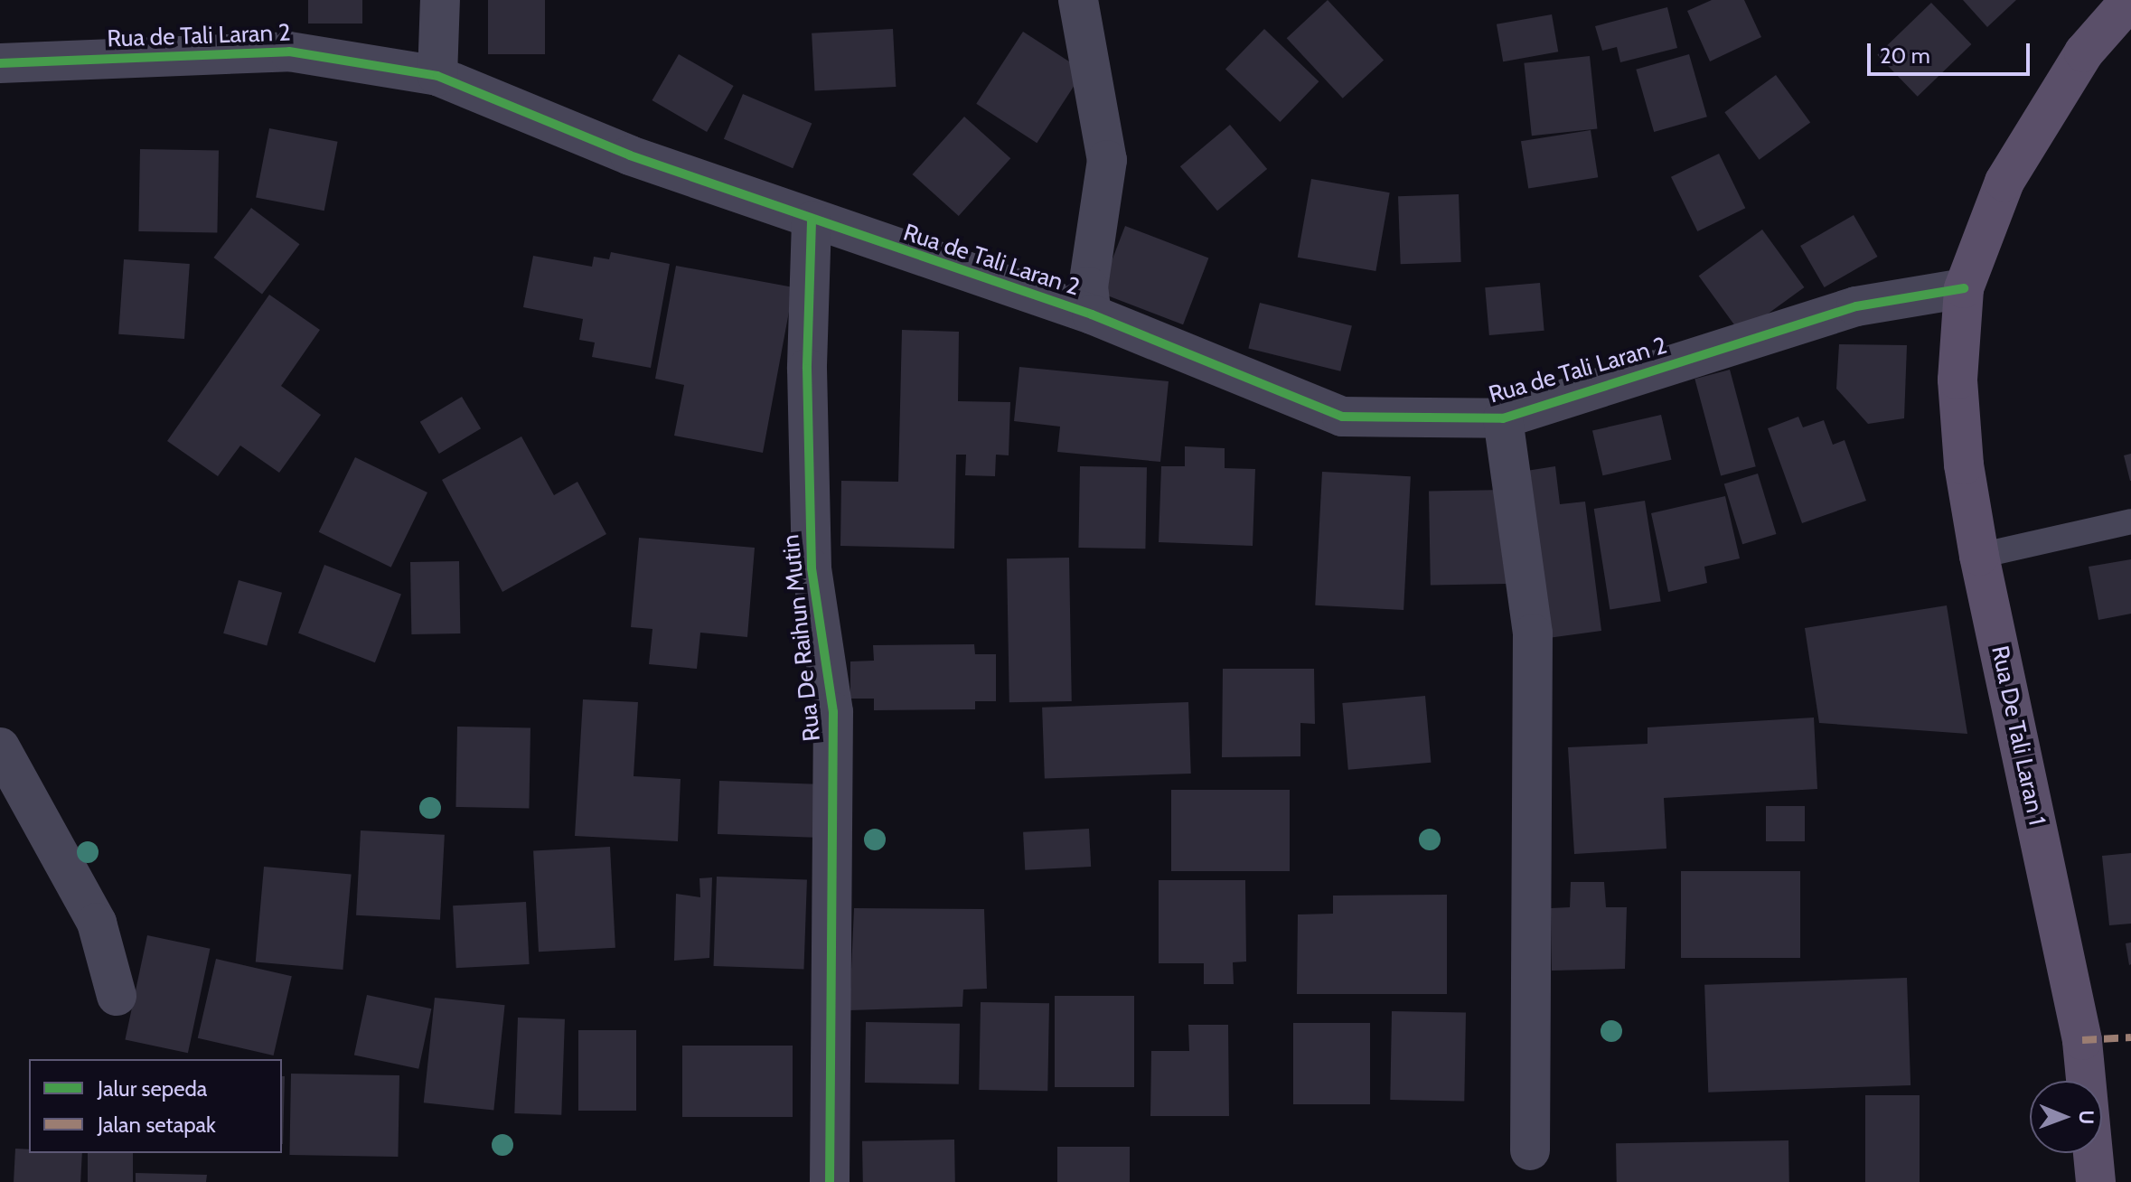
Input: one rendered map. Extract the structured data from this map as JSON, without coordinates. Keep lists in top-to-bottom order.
{
  "streets": {
    "main road": ["Rua De Tali Laran 1"],
    "street": ["Rua de Tali Laran 2", "Rua De Raihun Mutin"]
  },
  "crossings": [
    ["Rua de Tali Laran 2", "Rua De Raihun Mutin"],
    ["Rua de Tali Laran 2", "Rua De Tali Laran 1"]
  ],
  "legend": ["Jalur sepeda", "Jalan setapak"],
  "scale_bar": "20 m",
  "north": "right"
}
